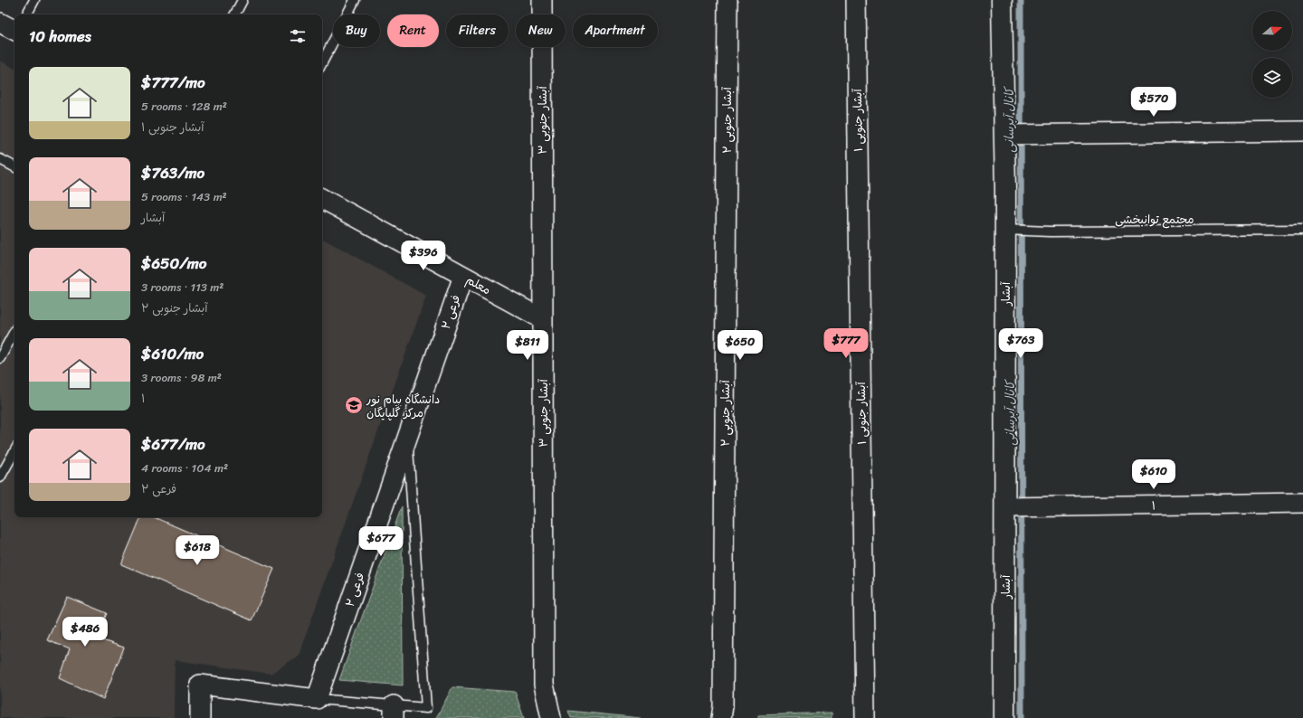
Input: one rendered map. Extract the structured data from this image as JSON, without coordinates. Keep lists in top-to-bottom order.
{
  "streets": {
    "street": [
      "آبشار جنوبی ۳",
      "آبشار جنوبی ۲",
      "آبشار جنوبی ۱",
      "معلم",
      "آبشار",
      "فرعی ۲",
      "۱"
    ],
    "lane": ["مجتمع توانبخشى"]
  },
  "crossings": [
    ["آبشار جنوبی ۳", "معلم"],
    ["مجتمع توانبخشى", "آبشار"],
    ["معلم", "فرعی ۲"],
    ["آبشار", "۱"]
  ],
  "water": ["کانال آبرسانی"],
  "places": {
    "school or university": ["دانشگاه پیام نور مرکز گلپایگان"]
  },
  "north": "right",
  "page": {
    "chip": [
      "Buy",
      "Rent",
      "Filters",
      "New",
      "Apartment"
    ],
    "heading": "10 homes",
    "list": [
      {
        "name": "$777/mo",
        "note": "5 rooms · 128 m² · آبشار جنوبی ۱"
      },
      {
        "name": "$763/mo",
        "note": "5 rooms · 143 m² · آبشار"
      },
      {
        "name": "$650/mo",
        "note": "3 rooms · 113 m² · آبشار جنوبی ۲"
      },
      {
        "name": "$610/mo",
        "note": "3 rooms · 98 m² · ۱"
      },
      {
        "name": "$677/mo",
        "note": "4 rooms · 104 m² · فرعی ۲"
      }
    ],
    "price": [
      "$570",
      "$396",
      "$777",
      "$763",
      "$811",
      "$650",
      "$610",
      "$677",
      "$618",
      "$486"
    ]
  }
}
